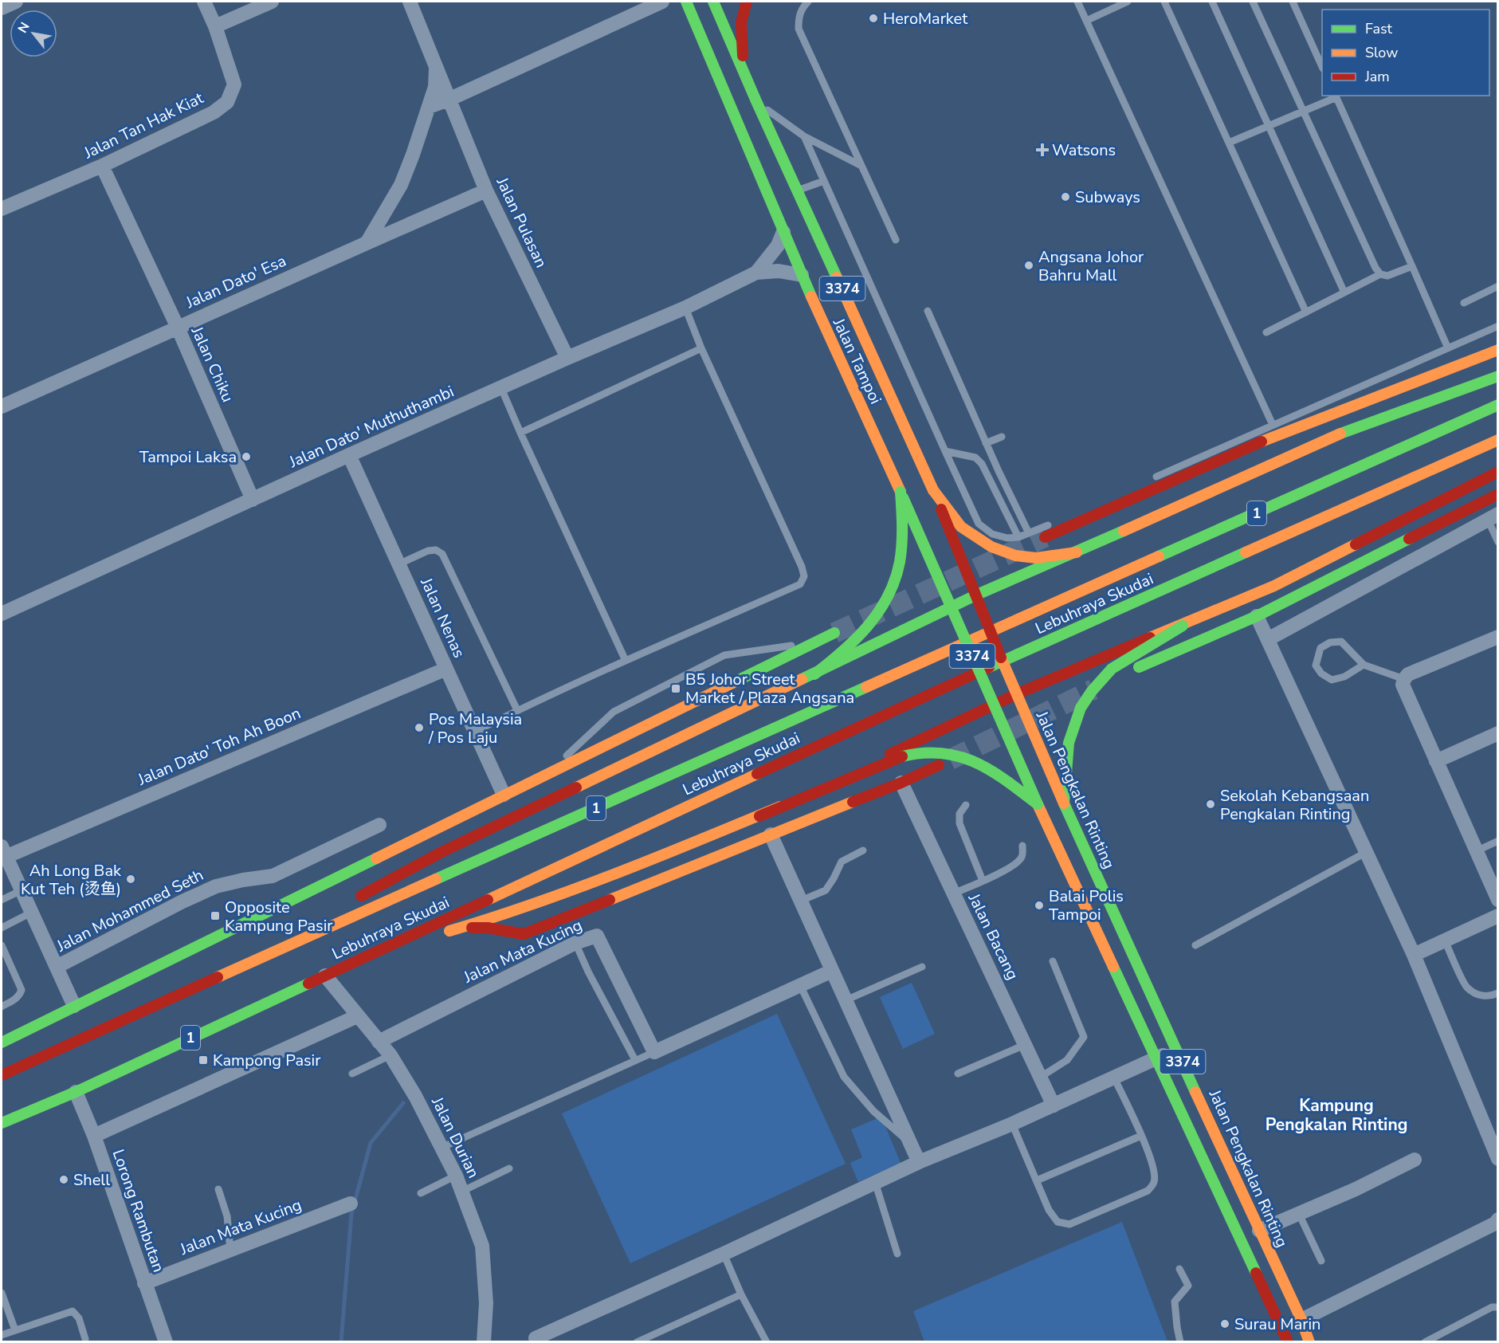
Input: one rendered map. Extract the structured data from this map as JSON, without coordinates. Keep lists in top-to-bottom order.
{
  "streets": {
    "main road": [
      "3374",
      "Jalan Tampoi",
      "1",
      "Lebuhraya Skudai",
      "Jalan Pengkalan Rinting"
    ],
    "street": [
      "Jalan Tan Hak Kiat",
      "Jalan Pulasan",
      "Jalan Dato' Esa",
      "Jalan Chiku",
      "Jalan Dato' Muthuthambi",
      "Jalan Nenas",
      "Jalan Dato' Toh Ah Boon",
      "Jalan Mohammed Seth",
      "Jalan Bacang",
      "Jalan Mata Kucing",
      "Jalan Durian",
      "Lorong Rambutan"
    ]
  },
  "crossings": [
    ["Jalan Tan Hak Kiat", "Jalan Chiku"],
    ["Jalan Pulasan", "Jalan Dato' Esa"],
    ["Jalan Pulasan", "Jalan Dato' Muthuthambi"],
    ["Jalan Dato' Esa", "Jalan Chiku"],
    ["3374", "Jalan Tampoi"],
    ["Jalan Tampoi", "Jalan Dato' Muthuthambi"],
    ["Jalan Tampoi", "Jalan Pengkalan Rinting"],
    ["Jalan Chiku", "Jalan Dato' Muthuthambi"],
    ["Jalan Dato' Muthuthambi", "Jalan Nenas"],
    ["Lebuhraya Skudai", "Jalan Durian"],
    ["Lebuhraya Skudai", "Lorong Rambutan"],
    ["Jalan Nenas", "Jalan Dato' Toh Ah Boon"],
    ["Jalan Mata Kucing", "Jalan Durian"],
    ["Jalan Mata Kucing", "Lorong Rambutan"]
  ],
  "districts": ["Kampung Pengkalan Rinting"],
  "places": {
    "other": [
      "HeroMarket",
      "Subways",
      "Angsana Johor Bahru Mall",
      "Tampoi Laksa",
      "Pos Malaysia / Pos Laju",
      "Sekolah Kebangsaan Pengkalan Rinting",
      "Ah Long Bak Kut Teh (烫鱼)",
      "Balai Polis Tampoi",
      "Shell",
      "Surau Marin"
    ],
    "health": ["Watsons"],
    "transit": ["B5 Johor Street Market / Plaza Angsana", "Opposite Kampung Pasir", "Kampong Pasir"]
  },
  "legend": ["Fast", "Slow", "Jam"],
  "north": "top left"
}
